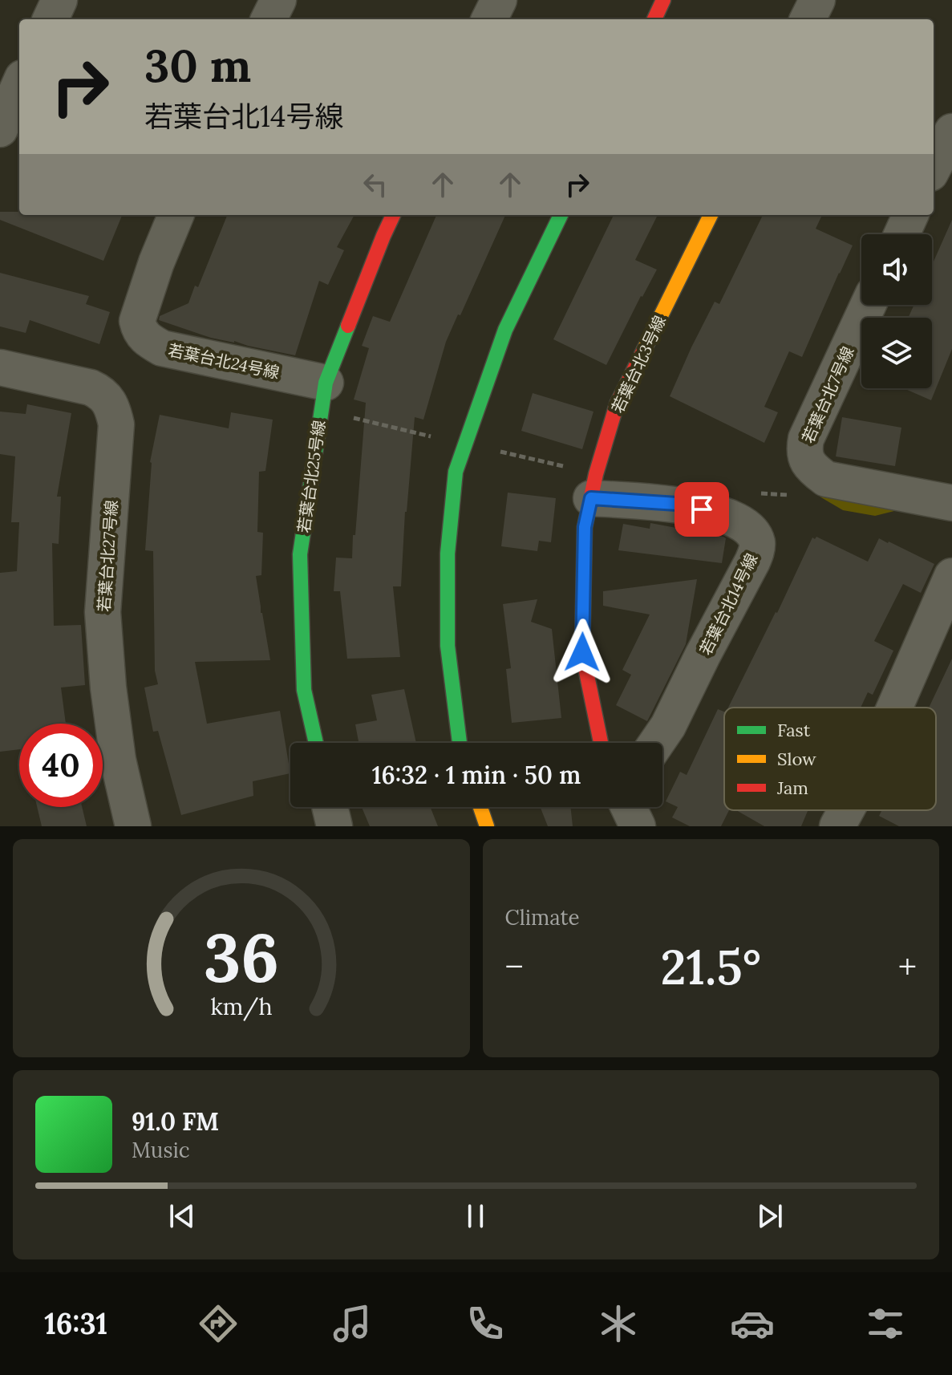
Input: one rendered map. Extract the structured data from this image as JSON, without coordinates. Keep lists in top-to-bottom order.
{
  "streets": {
    "street": [
      "若葉台北24号線",
      "若葉台北3号線",
      "若葉台北7号線",
      "若葉台北25号線",
      "若葉台北27号線",
      "若葉台北14号線"
    ]
  },
  "crossings": [
    ["若葉台北24号線", "若葉台北25号線"],
    ["若葉台北3号線", "若葉台北14号線"]
  ],
  "legend": ["Fast", "Slow", "Jam"],
  "page": {
    "turn": ["30 m", "若葉台北14号線"],
    "limit": "40",
    "trip": "16:32 · 1 min · 50 m",
    "tile": "Climate",
    "heat": ["−", "21.5°", "+"],
    "song": ["91.0 FM", "Music"],
    "tabs": "16:31",
    "gauge": ["36", "km/h"]
  }
}
